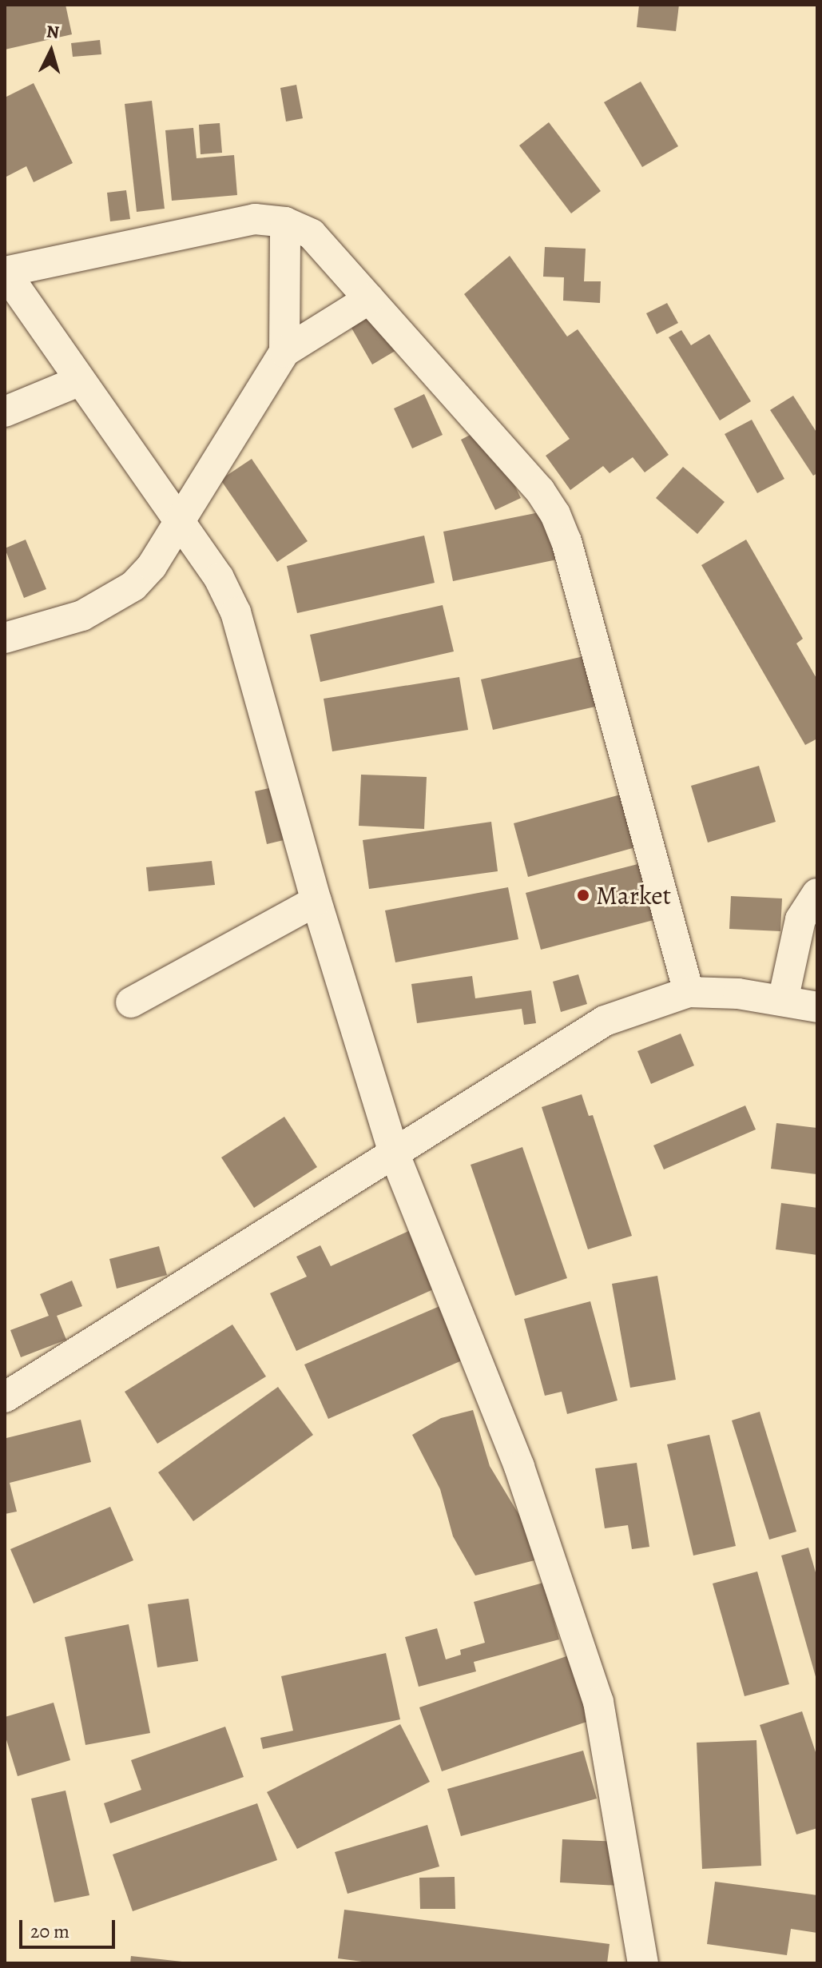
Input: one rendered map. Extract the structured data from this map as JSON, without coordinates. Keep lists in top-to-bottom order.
{
  "places": ["Market"],
  "scale_bar": "20 m",
  "north": "top"
}
